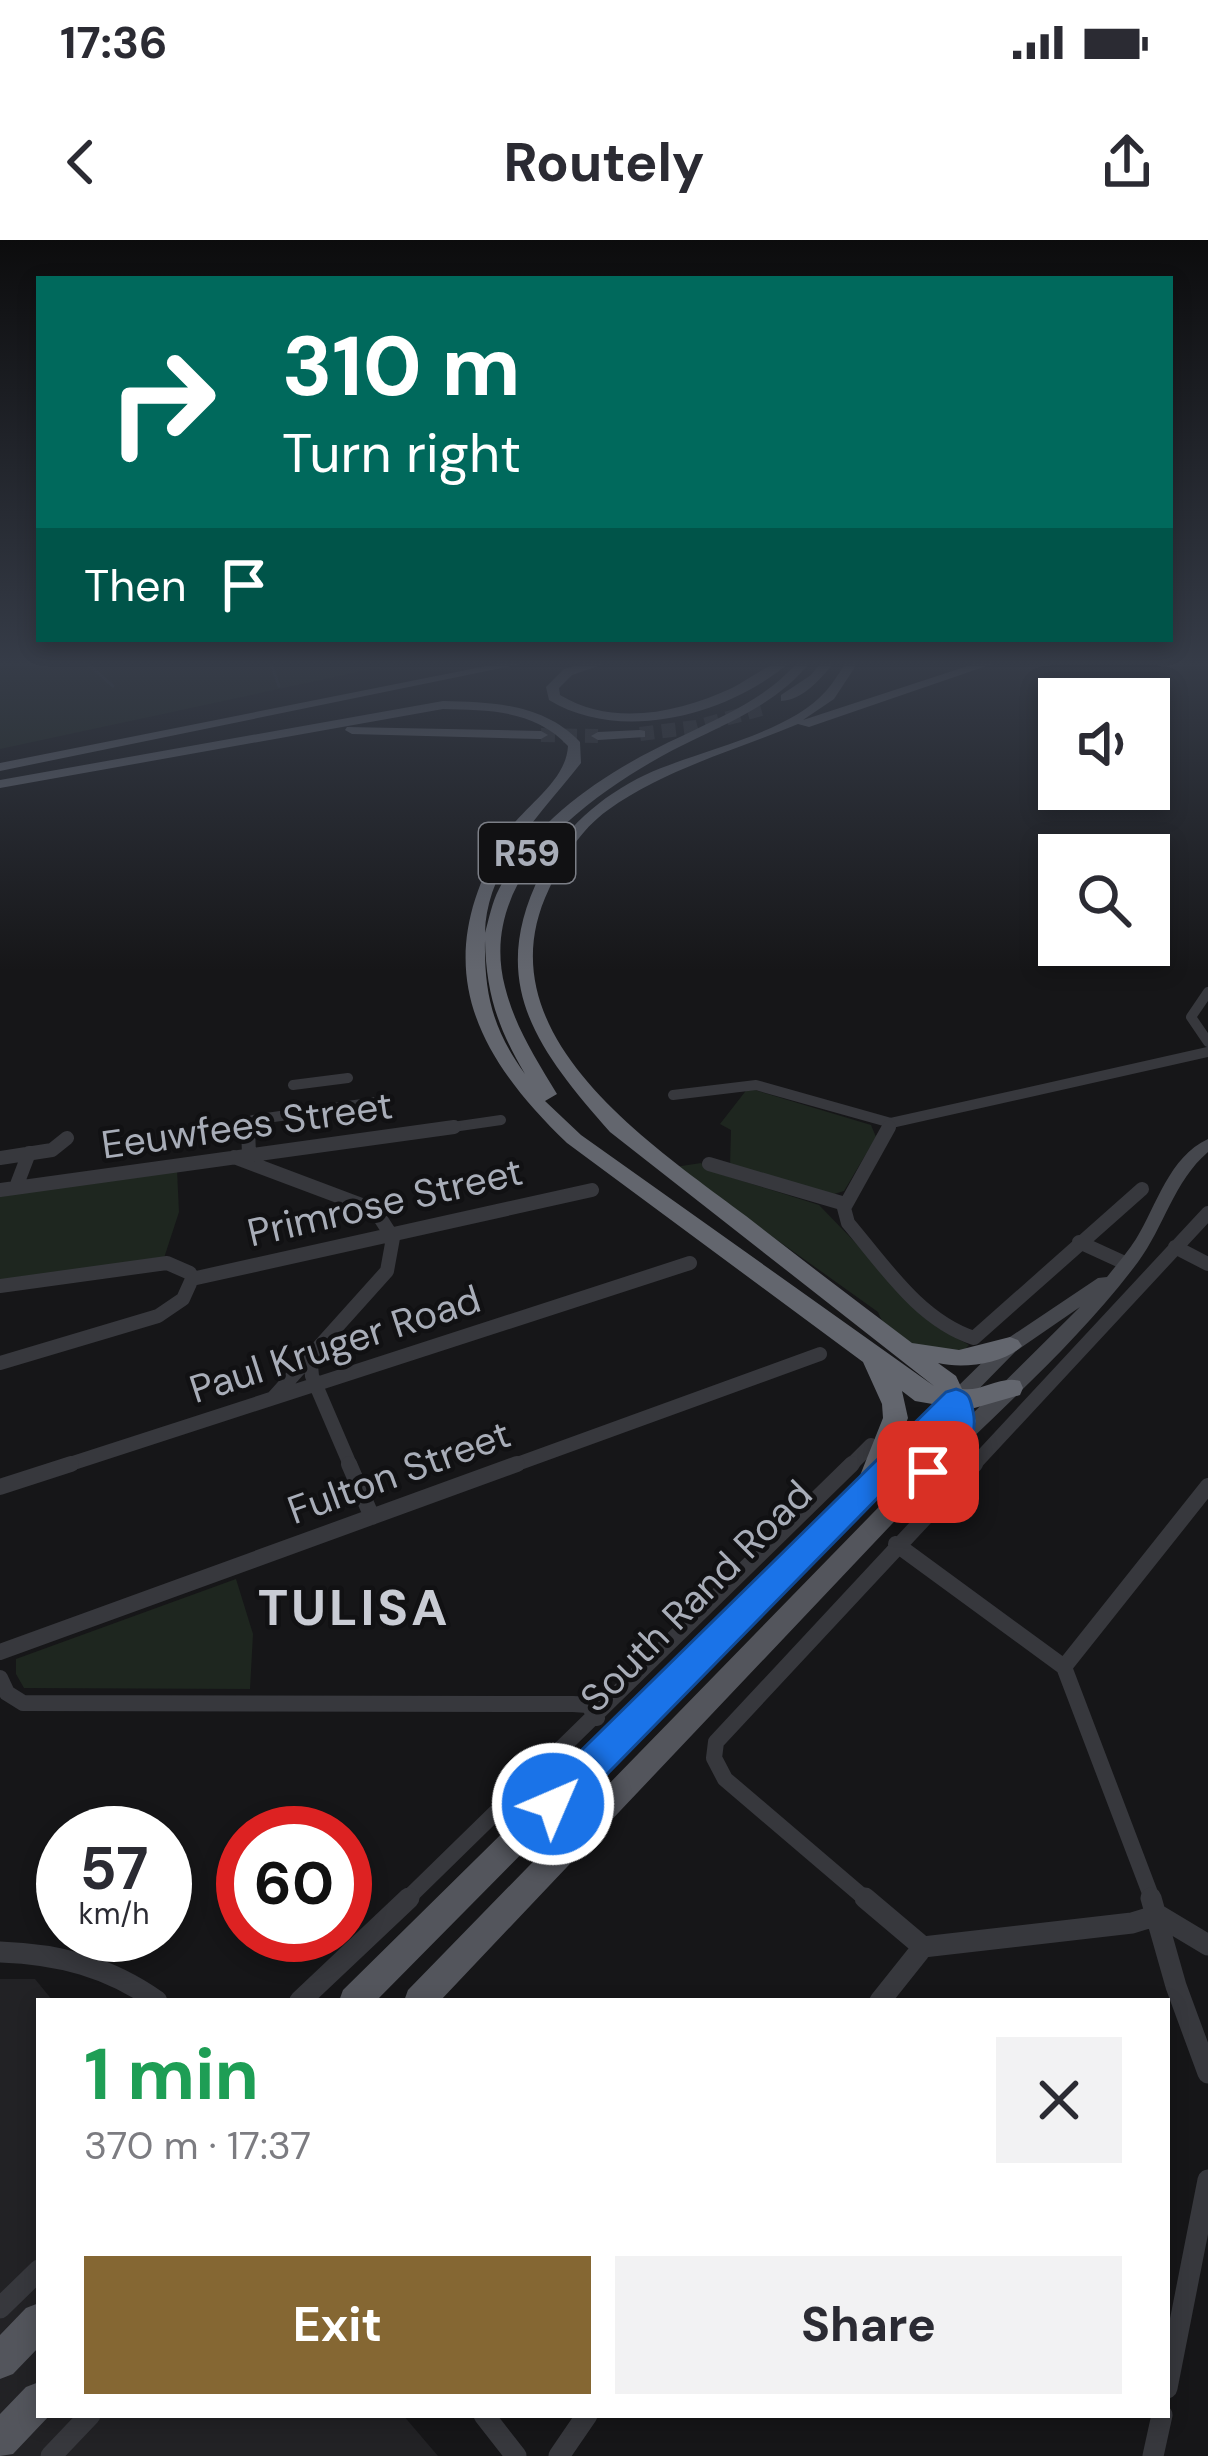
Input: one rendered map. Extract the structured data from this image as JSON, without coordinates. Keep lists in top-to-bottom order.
{
  "streets": {
    "highway": ["R59"],
    "main road": ["South Rand Road"],
    "street": [
      "Eeuwfees Street",
      "Primrose Street",
      "Paul Kruger Road",
      "Fulton Street"
    ]
  },
  "districts": ["TULISA"],
  "page": {
    "status": "17:36",
    "header": "Routely",
    "turn": ["310 m", "Turn right"],
    "then": "Then",
    "speed": "57 km/h",
    "limit": "60",
    "heading": ["1 min", "370 m · 17:37"],
    "buttons": ["Exit", "Share"]
  }
}
